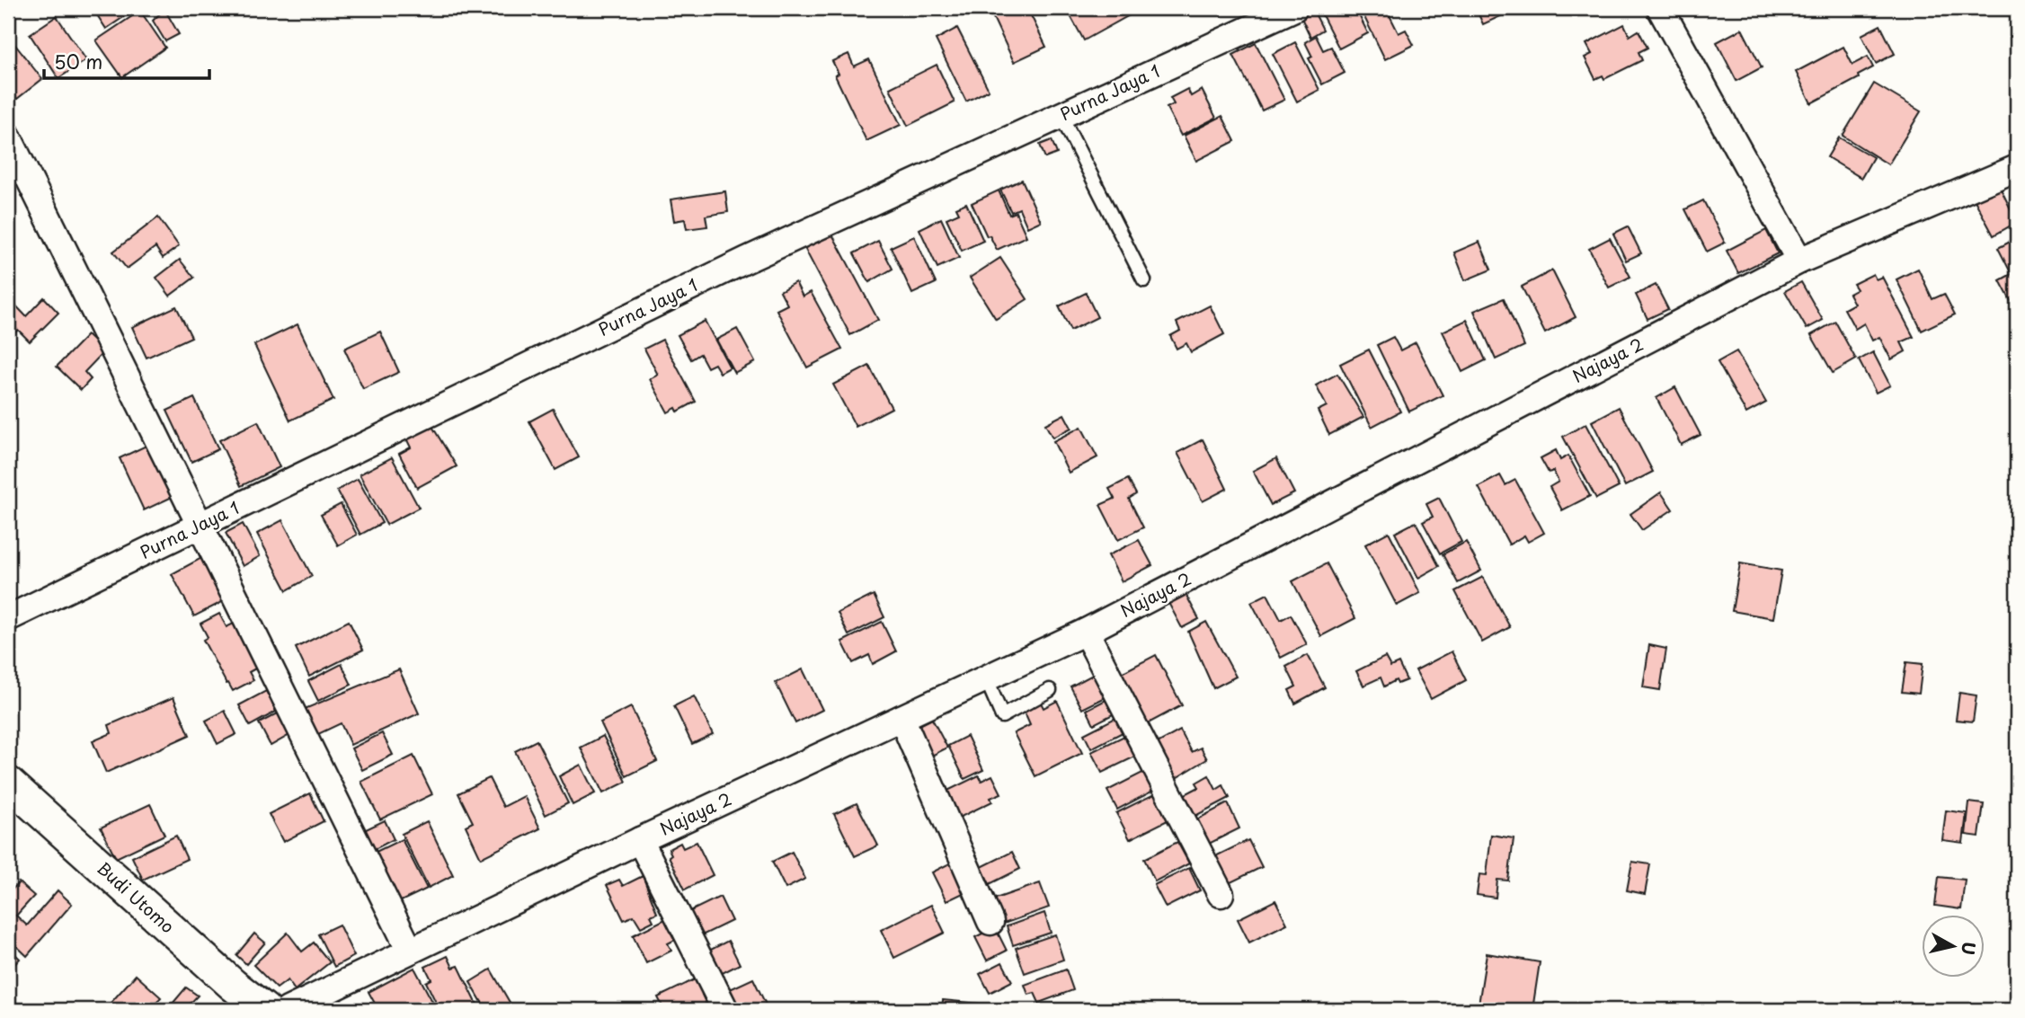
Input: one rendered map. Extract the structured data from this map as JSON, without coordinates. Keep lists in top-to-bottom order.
{
  "streets": {
    "street": ["Purna Jaya 1", "Najaya 2", "Budi Utomo"]
  },
  "scale_bar": "50 m",
  "north": "right"
}
